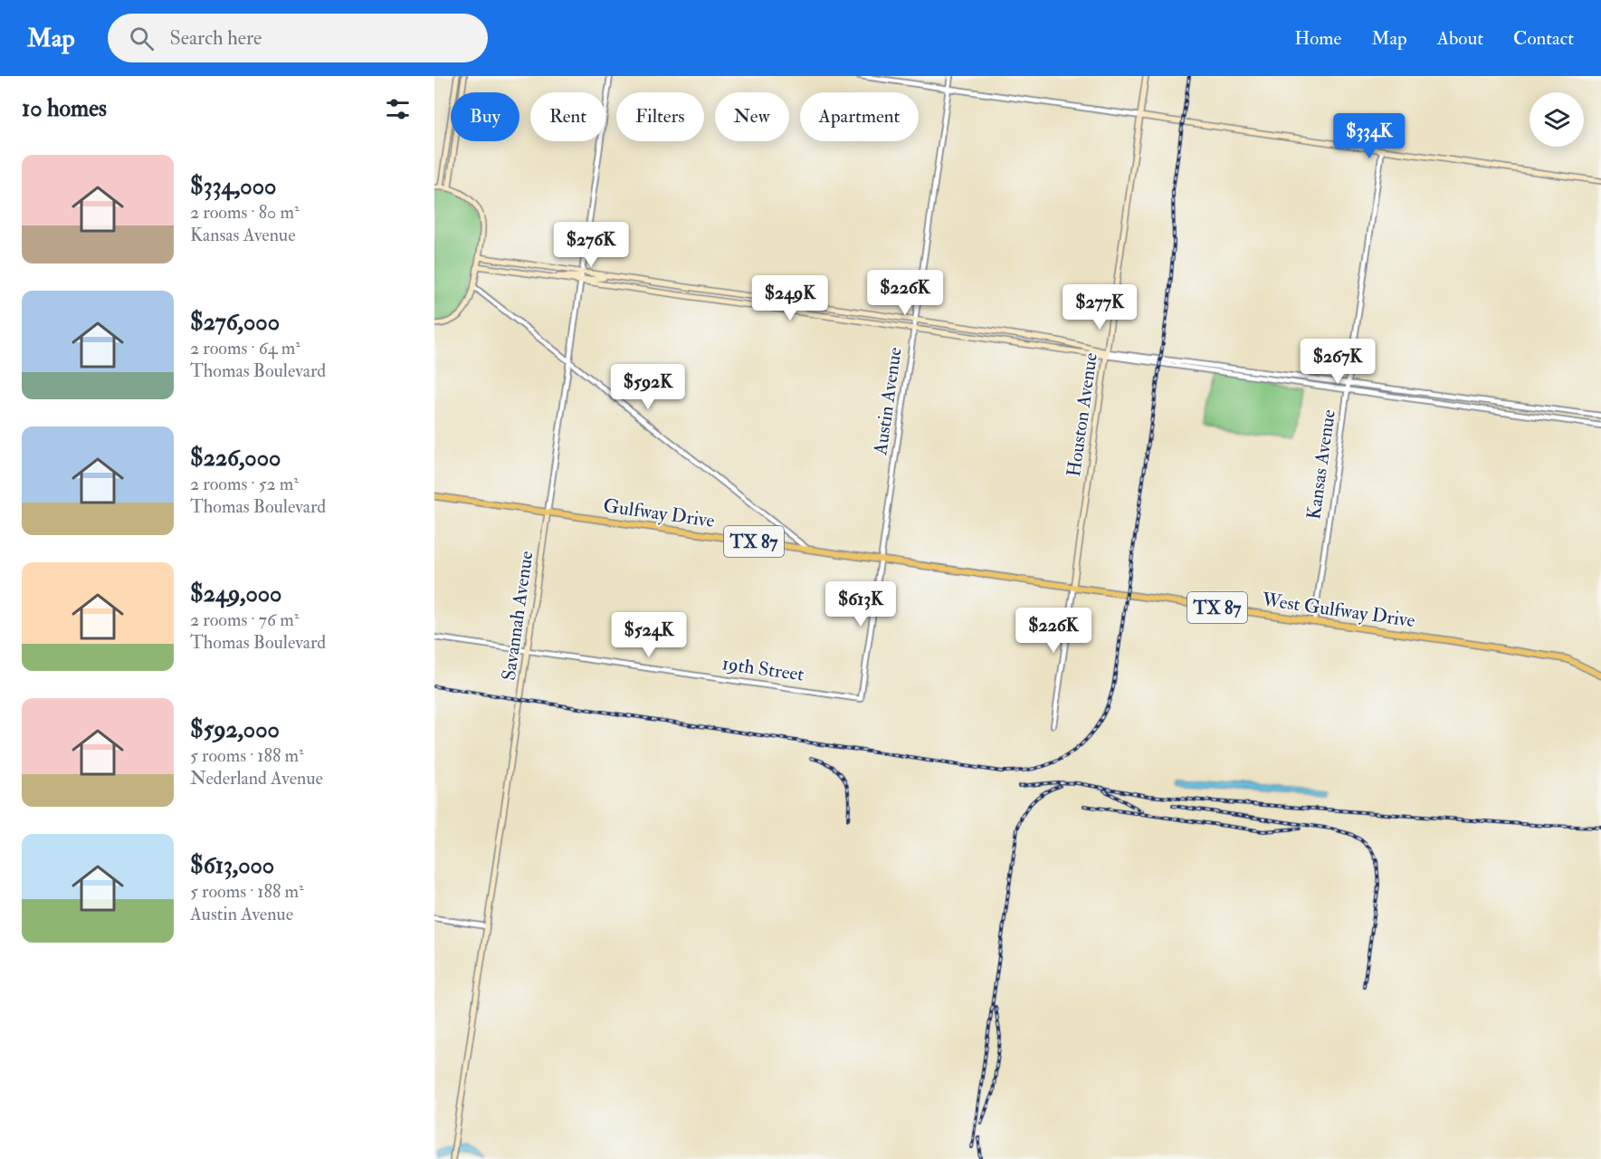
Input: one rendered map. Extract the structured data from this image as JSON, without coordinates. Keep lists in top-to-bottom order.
{
  "streets": {
    "main road": [
      "Houston Avenue",
      "Gulfway Drive",
      "TX 87",
      "West Gulfway Drive",
      "Savannah Avenue"
    ],
    "street": ["Austin Avenue", "Kansas Avenue", "19th Street"]
  },
  "crossings": [
    ["Austin Avenue", "Gulfway Drive"],
    ["Austin Avenue", "19th Street"],
    ["Houston Avenue", "Gulfway Drive"],
    ["Houston Avenue", "West Gulfway Drive"],
    ["Kansas Avenue", "West Gulfway Drive"],
    ["Gulfway Drive", "West Gulfway Drive"],
    ["Gulfway Drive", "Savannah Avenue"],
    ["Savannah Avenue", "19th Street"]
  ],
  "page": {
    "header": "Map",
    "search": "Search here",
    "nav": [
      "Home",
      "Map",
      "About",
      "Contact"
    ],
    "heading": "10 homes",
    "chip": [
      "Buy",
      "Rent",
      "Filters",
      "New",
      "Apartment"
    ],
    "price": [
      "$334K",
      "$276K",
      "$226K",
      "$249K",
      "$277K",
      "$267K",
      "$592K",
      "$613K",
      "$226K",
      "$524K"
    ],
    "list": [
      {
        "name": "$334,000",
        "note": "2 rooms · 80 m² · Kansas Avenue"
      },
      {
        "name": "$276,000",
        "note": "2 rooms · 64 m² · Thomas Boulevard"
      },
      {
        "name": "$226,000",
        "note": "2 rooms · 52 m² · Thomas Boulevard"
      },
      {
        "name": "$249,000",
        "note": "2 rooms · 76 m² · Thomas Boulevard"
      },
      {
        "name": "$592,000",
        "note": "5 rooms · 188 m² · Nederland Avenue"
      },
      {
        "name": "$613,000",
        "note": "5 rooms · 188 m² · Austin Avenue"
      }
    ]
  }
}
